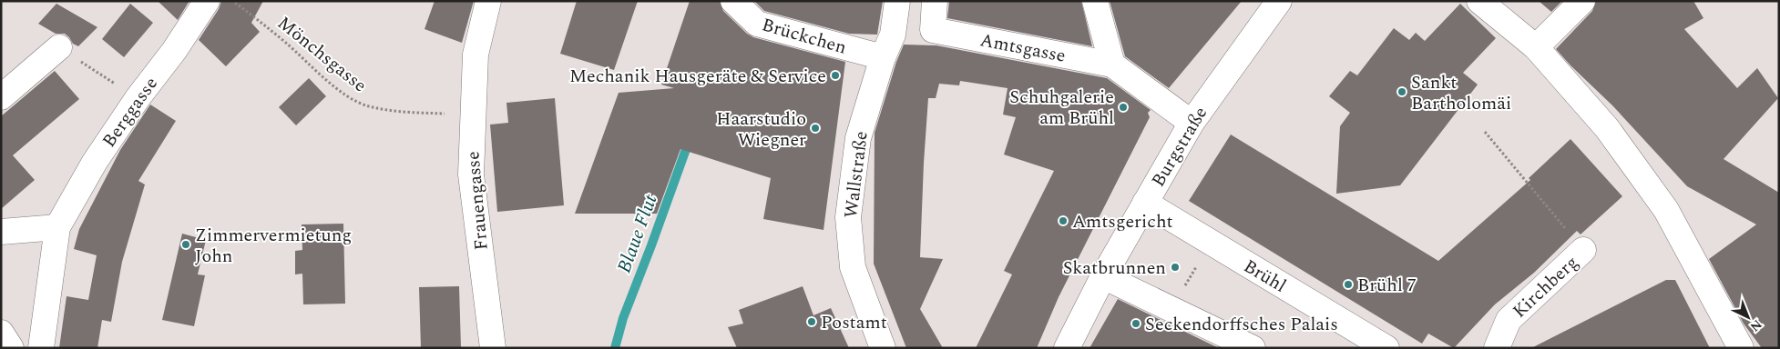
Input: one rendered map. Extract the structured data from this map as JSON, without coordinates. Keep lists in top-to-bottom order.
{
  "streets": {
    "street": [
      "Brückchen",
      "Amtsgasse",
      "Berggasse",
      "Burgstraße",
      "Wallstraße",
      "Frauengasse",
      "Brühl",
      "Kirchberg"
    ],
    "path": ["Mönchsgasse"]
  },
  "crossings": [
    ["Brückchen", "Wallstraße"],
    ["Burgstraße", "Brühl"]
  ],
  "water": ["Blaue Flut"],
  "places": [
    "Mechanik Hausgeräte & Service",
    "Sankt Bartholomäi",
    "Schuhgalerie am Brühl",
    "Haarstudio Wiegner",
    "Amtsgericht",
    "Zimmervermietung John",
    "Skatbrunnen",
    "Brühl 7",
    "Postamt",
    "Seckendorffsches Palais"
  ],
  "north": "bottom right"
}
